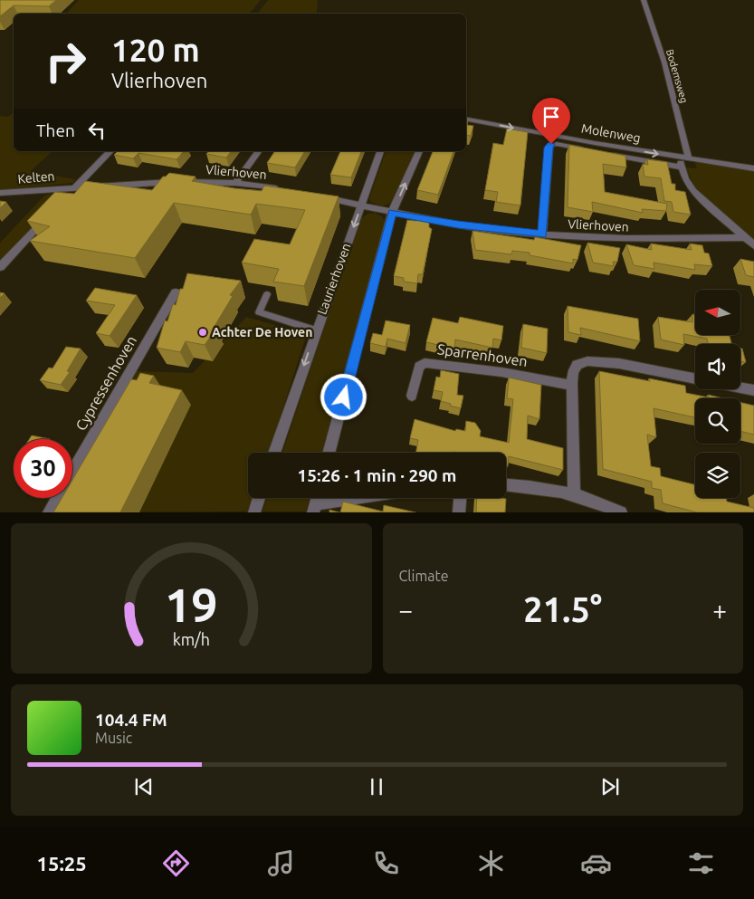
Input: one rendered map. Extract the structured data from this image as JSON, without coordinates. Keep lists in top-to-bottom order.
{
  "streets": {
    "street": [
      "Bodemsweg",
      "Molenweg",
      "Vlierhoven",
      "Kelten",
      "Laurierhoven",
      "Sparrenhoven",
      "Cypressenhoven"
    ]
  },
  "crossings": [
    ["Bodemsweg", "Molenweg"],
    ["Vlierhoven", "Kelten"],
    ["Vlierhoven", "Laurierhoven"]
  ],
  "one_way": ["Molenweg"],
  "places": ["Achter De Hoven"],
  "north": "left",
  "page": {
    "turn": ["120 m", "Vlierhoven"],
    "then": "Then",
    "limit": "30",
    "trip": "15:26 · 1 min · 290 m",
    "tile": "Climate",
    "heat": ["−", "21.5°", "+"],
    "song": ["104.4 FM", "Music"],
    "tabs": "15:25",
    "gauge": ["19", "km/h"]
  }
}
